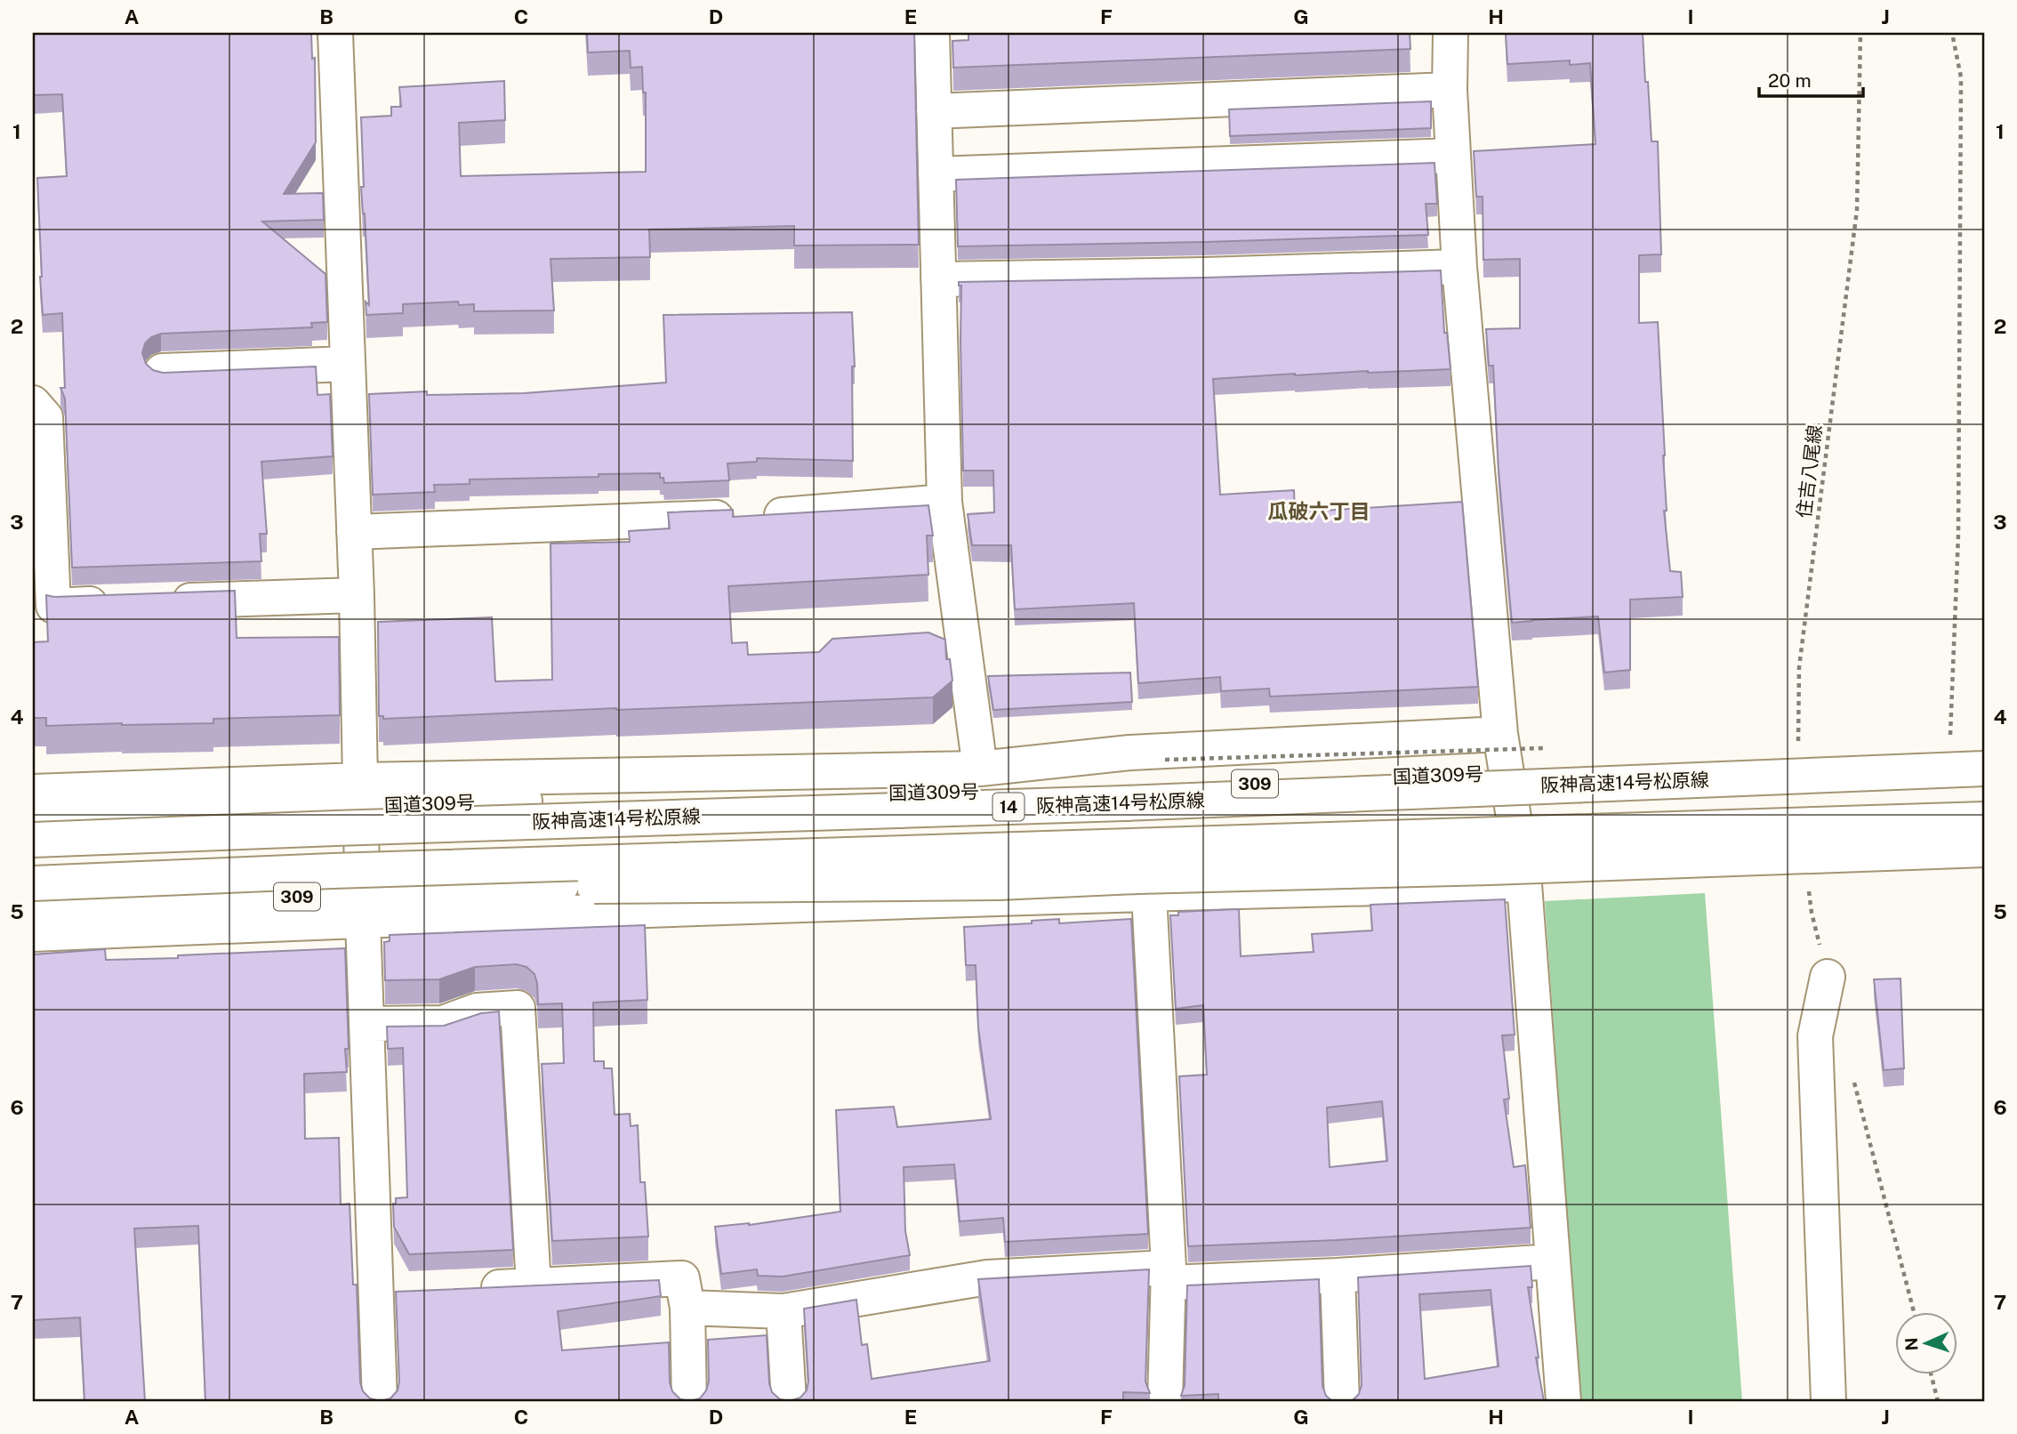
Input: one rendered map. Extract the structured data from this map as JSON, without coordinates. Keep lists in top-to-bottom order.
{
  "streets": {
    "main road": [
      "国道309号",
      "阪神高速14号松原線",
      "309",
      "14"
    ],
    "path": ["住吉八尾線"]
  },
  "districts": ["瓜破六丁目"],
  "scale_bar": "20 m",
  "north": "left",
  "grid": {
    "columns": [
      "A",
      "B",
      "C",
      "D",
      "E",
      "F",
      "G",
      "H",
      "I",
      "J"
    ],
    "rows": [
      "1",
      "2",
      "3",
      "4",
      "5",
      "6",
      "7"
    ]
  }
}
